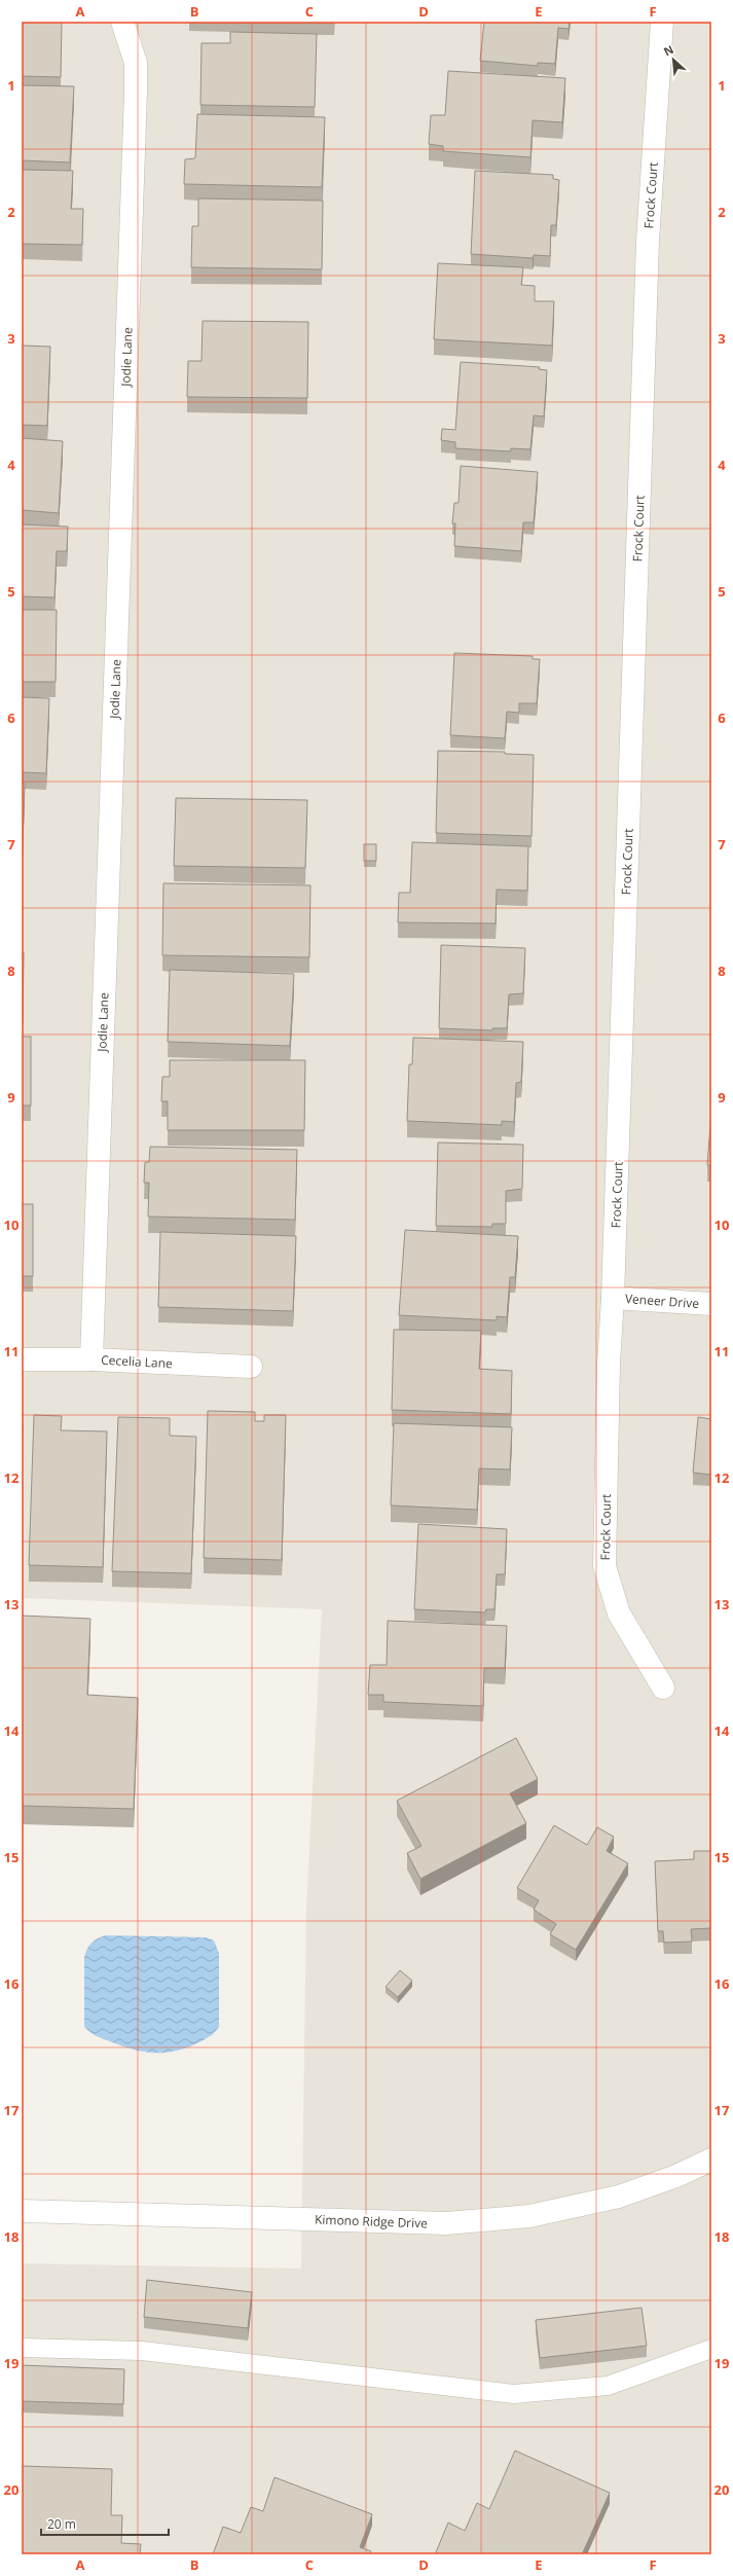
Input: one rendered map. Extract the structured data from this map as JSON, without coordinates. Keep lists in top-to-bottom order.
{
  "streets": {
    "street": [
      "Frock Court",
      "Jodie Lane",
      "Veneer Drive",
      "Cecelia Lane",
      "Kimono Ridge Drive"
    ]
  },
  "crossings": [
    ["Frock Court", "Veneer Drive"],
    ["Jodie Lane", "Cecelia Lane"]
  ],
  "scale_bar": "20 m",
  "north": "top left",
  "grid": {
    "columns": [
      "A",
      "B",
      "C",
      "D",
      "E",
      "F"
    ],
    "rows": [
      "1",
      "2",
      "3",
      "4",
      "5",
      "6",
      "7",
      "8",
      "9",
      "10",
      "11",
      "12",
      "13",
      "14",
      "15",
      "16",
      "17",
      "18",
      "19",
      "20"
    ]
  }
}
